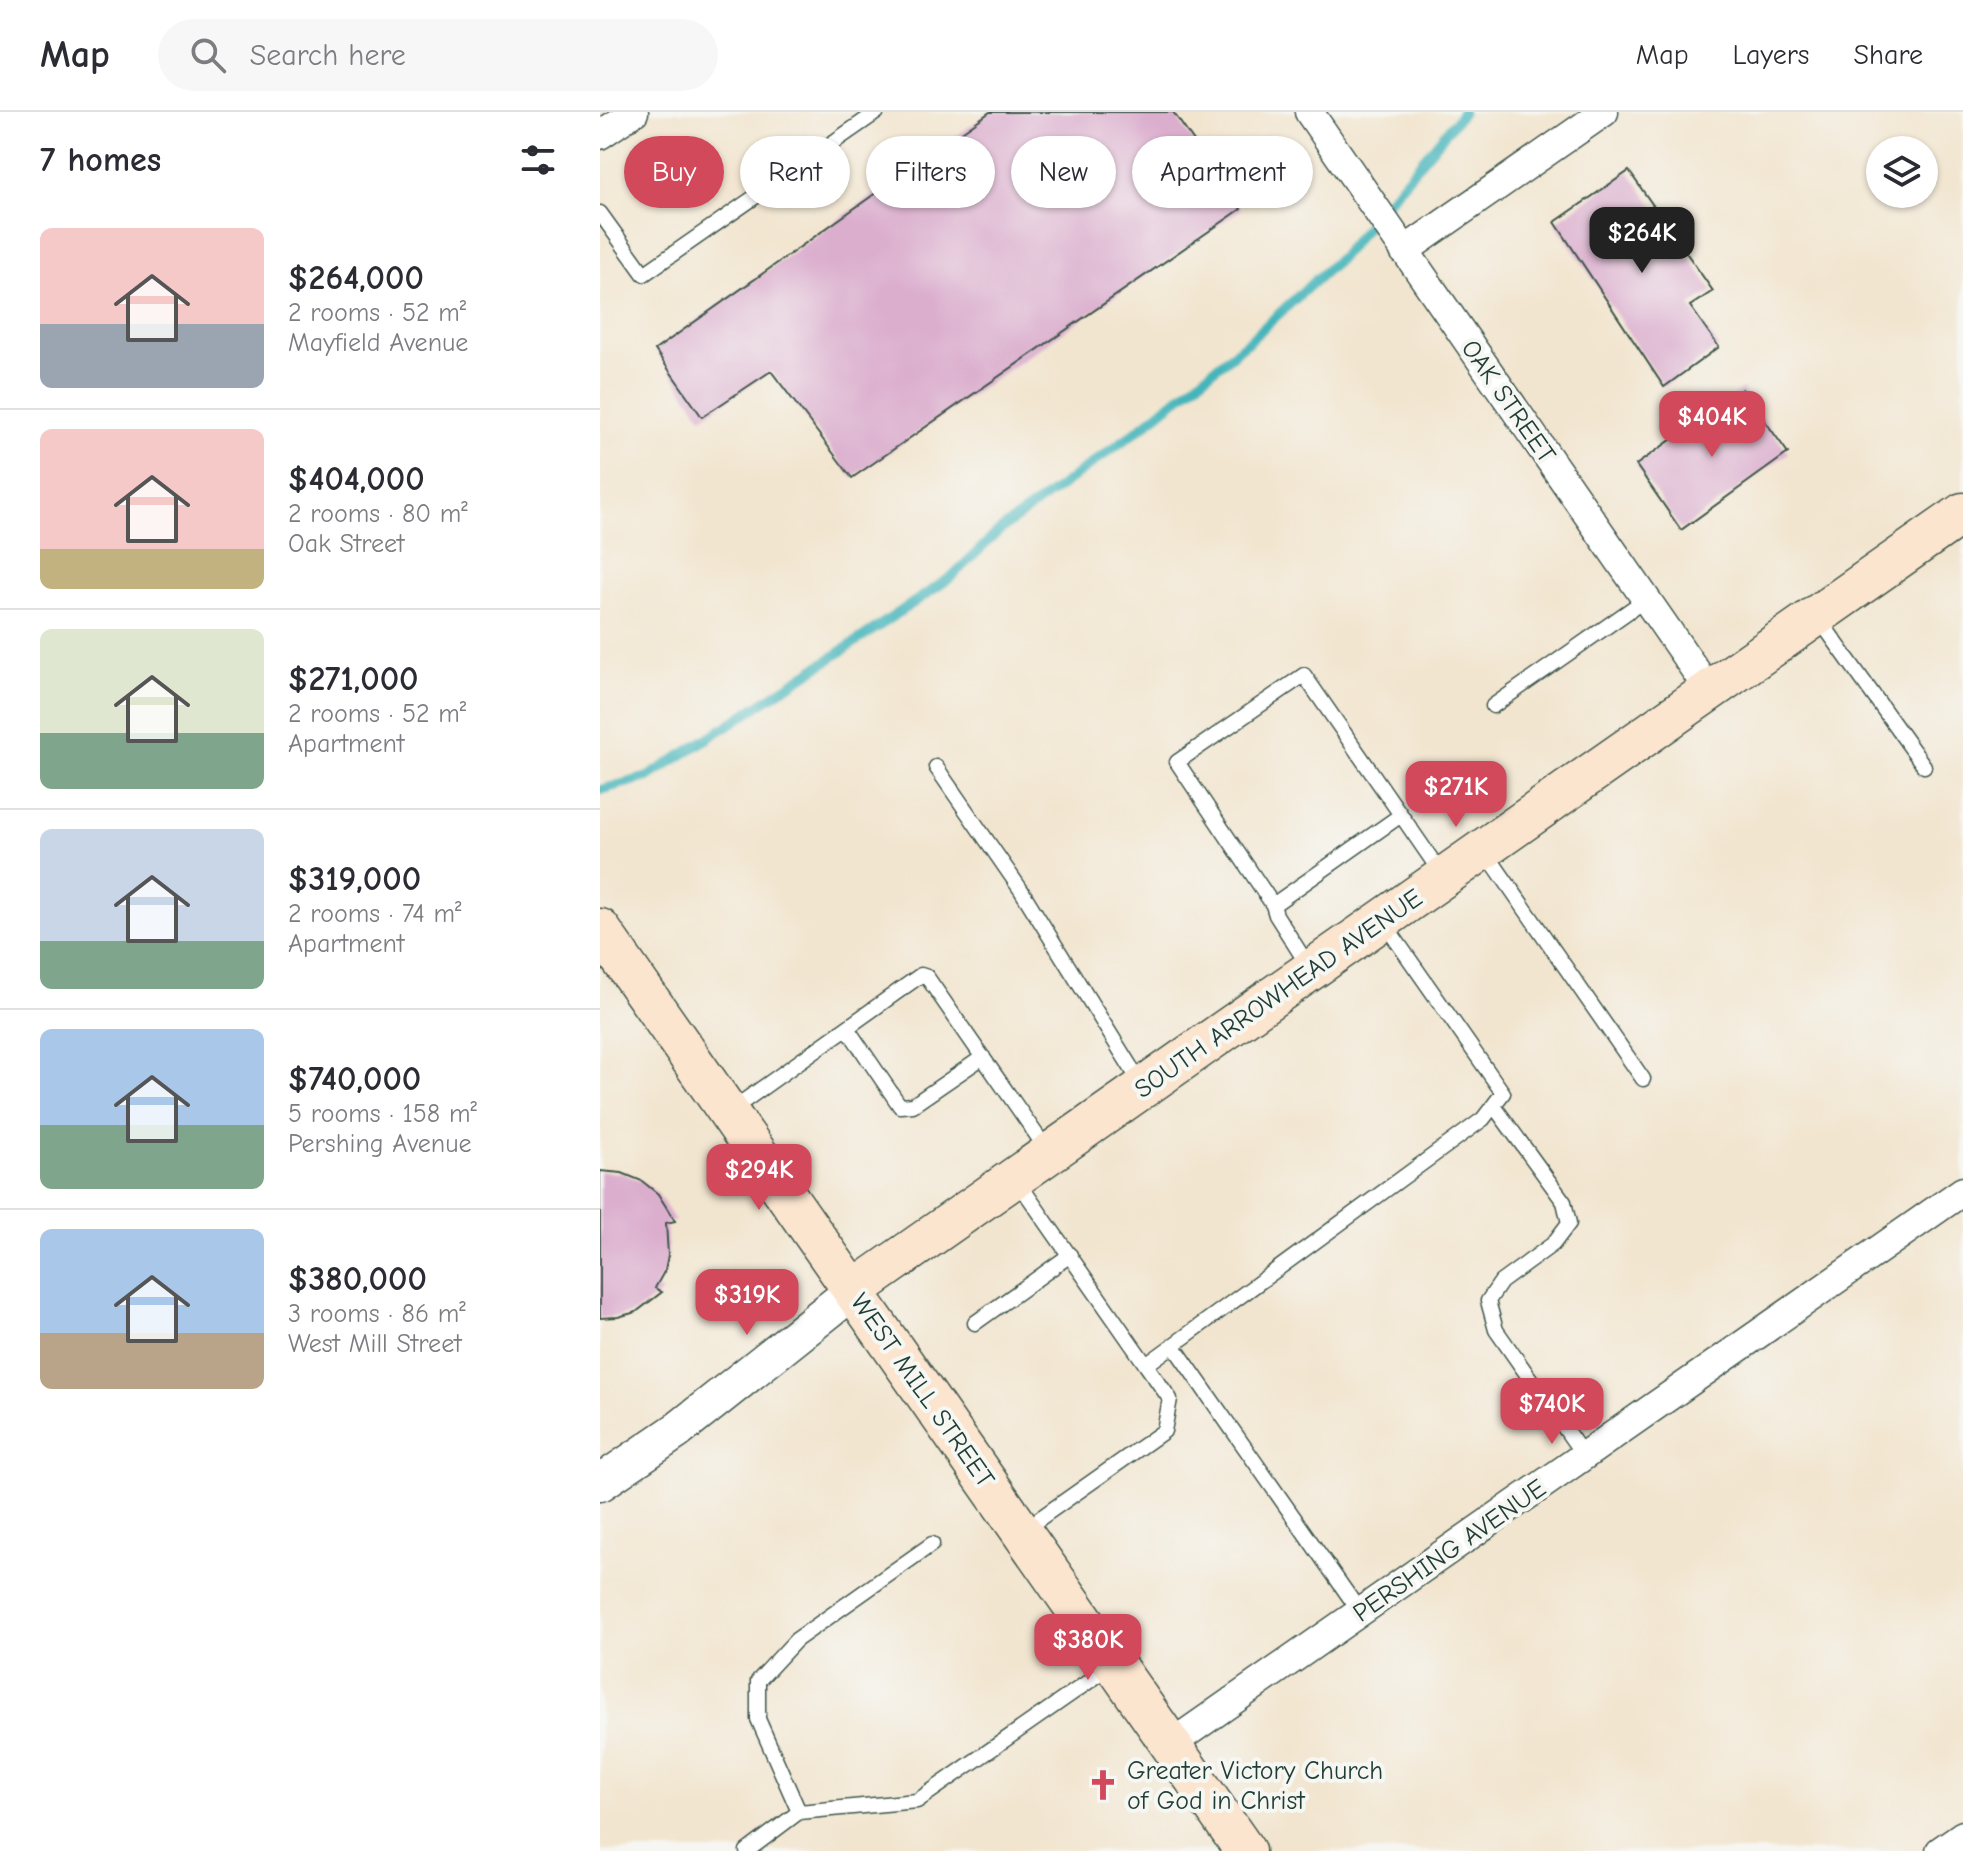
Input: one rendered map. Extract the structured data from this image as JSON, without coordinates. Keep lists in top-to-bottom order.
{
  "streets": {
    "main road": ["SOUTH ARROWHEAD AVENUE", "WEST MILL STREET"],
    "street": ["OAK STREET", "PERSHING AVENUE"]
  },
  "crossings": [
    ["OAK STREET", "SOUTH ARROWHEAD AVENUE"],
    ["SOUTH ARROWHEAD AVENUE", "WEST MILL STREET"],
    ["WEST MILL STREET", "PERSHING AVENUE"]
  ],
  "places": {
    "church": ["Greater Victory Church of God in Christ"]
  },
  "page": {
    "header": "Map",
    "search": "Search here",
    "nav": ["Map", "Layers", "Share"],
    "heading": "7 homes",
    "chip": [
      "Buy",
      "Rent",
      "Filters",
      "New",
      "Apartment"
    ],
    "price": [
      "$264K",
      "$404K",
      "$271K",
      "$294K",
      "$319K",
      "$740K",
      "$380K"
    ],
    "list": [
      {
        "name": "$264,000",
        "note": "2 rooms · 52 m² · Mayfield Avenue"
      },
      {
        "name": "$404,000",
        "note": "2 rooms · 80 m² · Oak Street"
      },
      {
        "name": "$271,000",
        "note": "2 rooms · 52 m² · Apartment"
      },
      {
        "name": "$319,000",
        "note": "2 rooms · 74 m² · Apartment"
      },
      {
        "name": "$740,000",
        "note": "5 rooms · 158 m² · Pershing Avenue"
      },
      {
        "name": "$380,000",
        "note": "3 rooms · 86 m² · West Mill Street"
      }
    ]
  }
}
